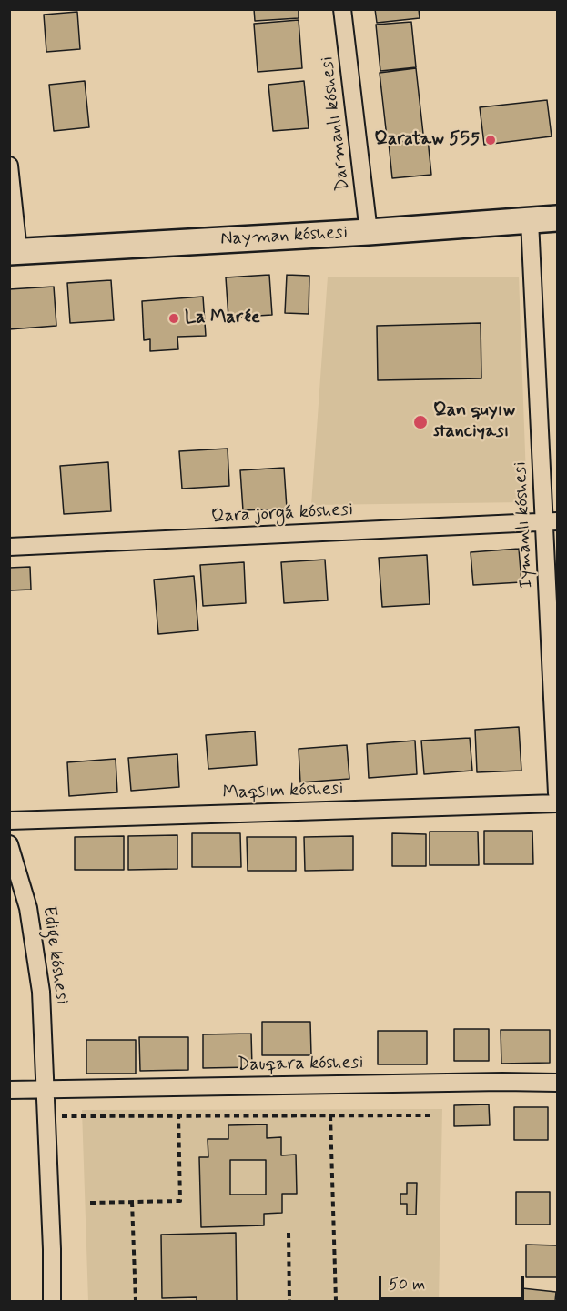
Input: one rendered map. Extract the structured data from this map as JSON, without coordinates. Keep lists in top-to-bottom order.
{
  "streets": {
    "main road": ["Nayman kóshesi"],
    "street": [
      "Darmanlı kóshesi",
      "Qara jorǵa kóshesi",
      "Iymanlı kóshesi",
      "Maqsım kóshesi",
      "Edige kóshesi",
      "Dauqara kóshesi"
    ]
  },
  "crossings": [
    ["Darmanlı kóshesi", "Nayman kóshesi"],
    ["Nayman kóshesi", "Iymanlı kóshesi"],
    ["Qara jorǵa kóshesi", "Iymanlı kóshesi"],
    ["Edige kóshesi", "Dauqara kóshesi"]
  ],
  "places": ["Qarataw 555", "La Marée", "Qan quyıw stanciyası"],
  "scale_bar": "50 m"
}
